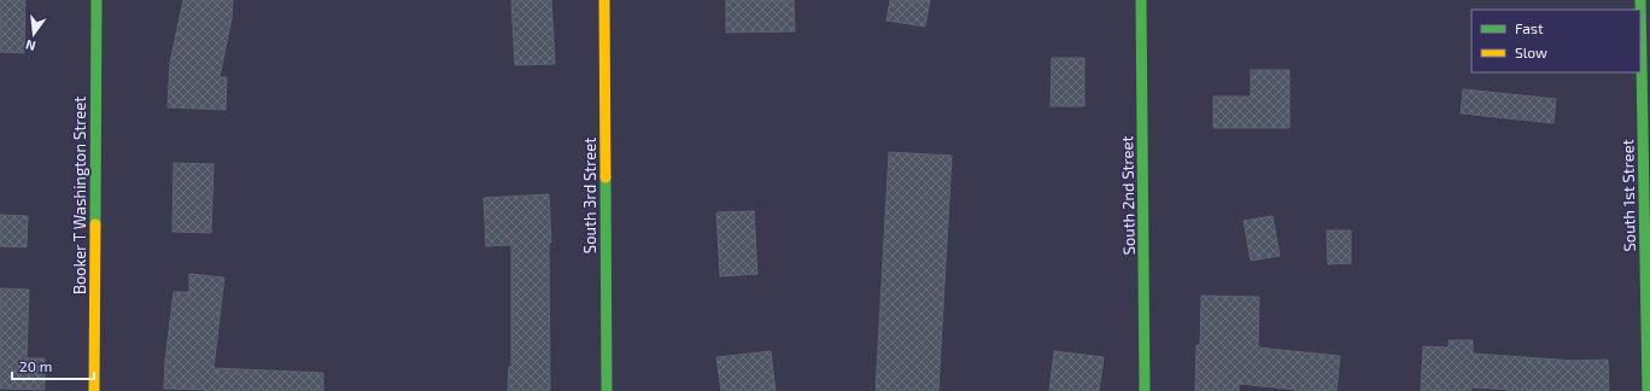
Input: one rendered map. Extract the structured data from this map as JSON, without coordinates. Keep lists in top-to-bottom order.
{
  "streets": {
    "street": [
      "Booker T Washington Street",
      "South 3rd Street",
      "South 2nd Street",
      "South 1st Street"
    ]
  },
  "legend": ["Fast", "Slow"],
  "scale_bar": "20 m",
  "north": "bottom"
}
